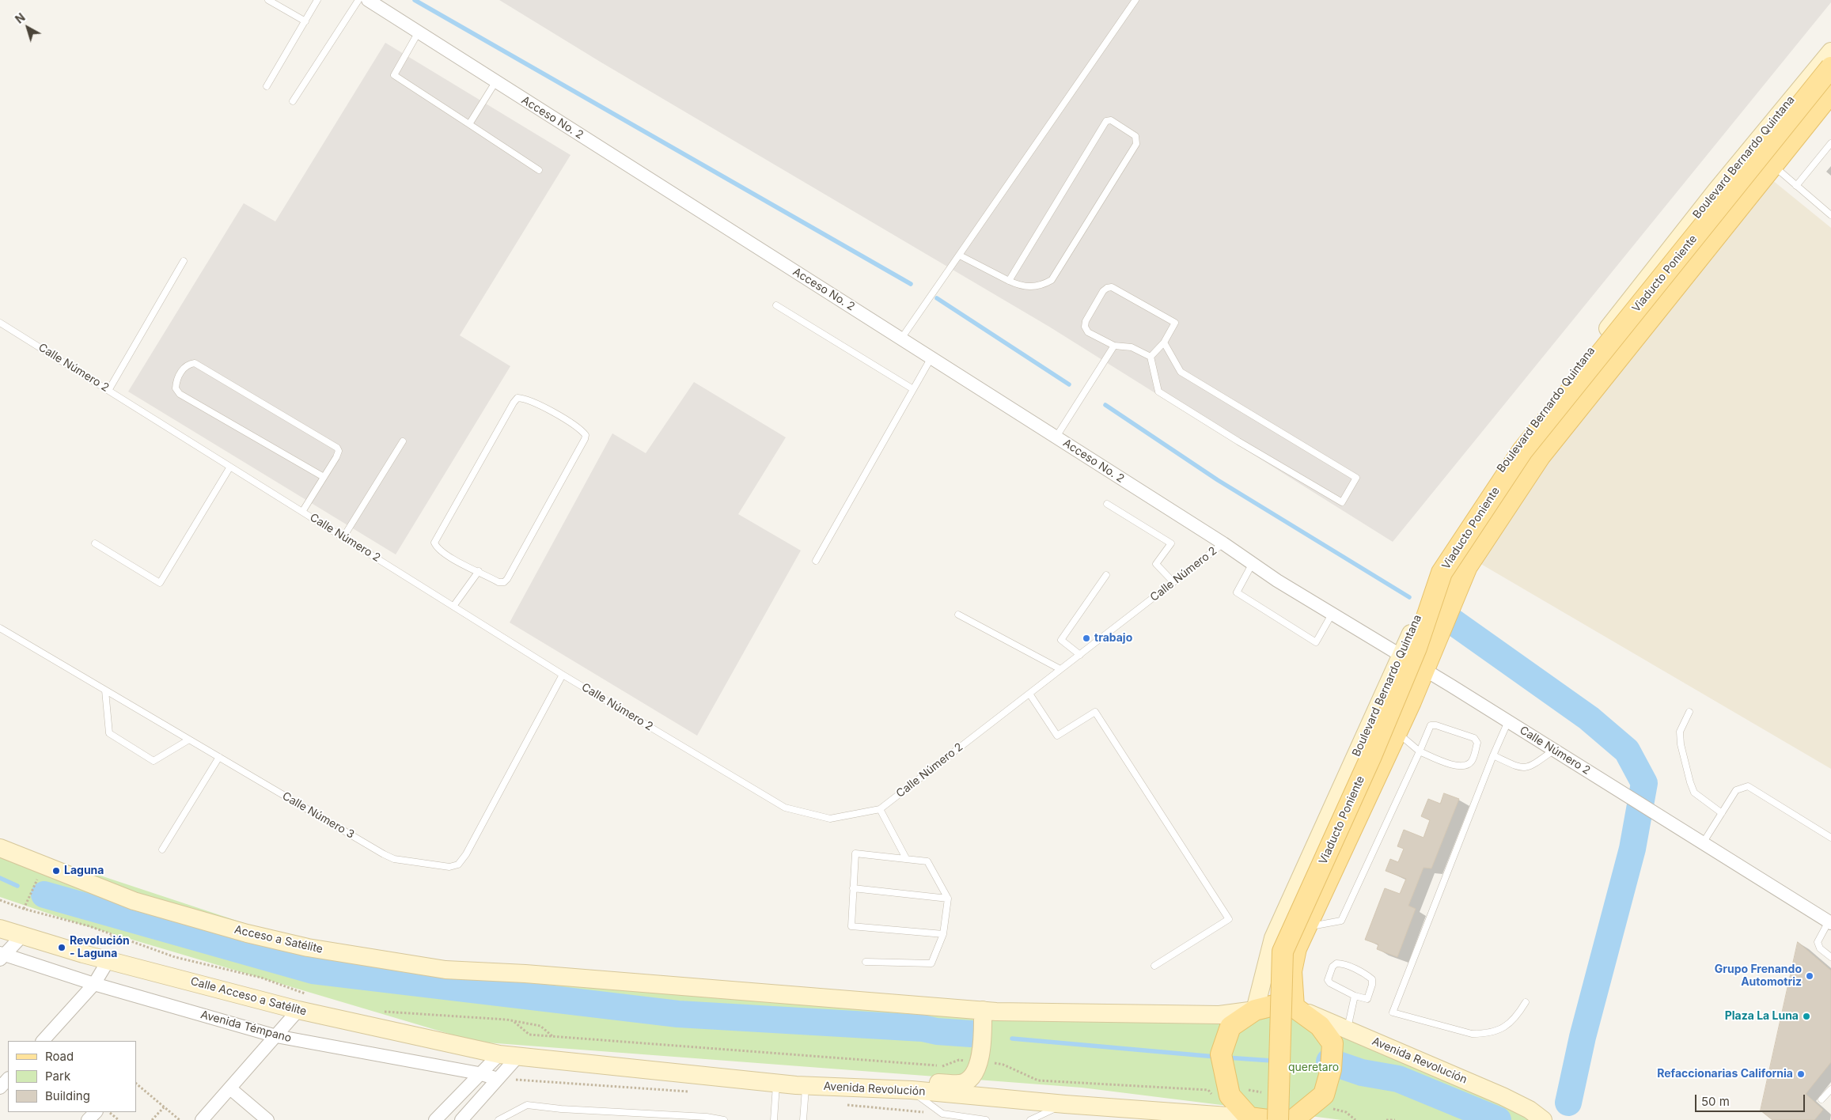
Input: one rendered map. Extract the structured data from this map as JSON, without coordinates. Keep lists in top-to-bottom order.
{
  "streets": {
    "main road": [
      "Boulevard Bernardo Quintana",
      "Viaducto Poniente",
      "Acceso a Satélite",
      "Calle Acceso a Satélite",
      "Avenida Revolución"
    ],
    "street": ["Acceso No. 2", "Calle Número 2", "Avenida Témpano"],
    "lane": ["Calle Número 3"]
  },
  "crossings": [
    ["Acceso No. 2", "Calle Número 2"],
    ["Boulevard Bernardo Quintana", "Calle Número 2"],
    ["Boulevard Bernardo Quintana", "Avenida Revolución"],
    ["Calle Número 2", "Calle Número 3"],
    ["Calle Acceso a Satélite", "Avenida Revolución"]
  ],
  "parks": ["queretaro"],
  "places": [
    "trabajo",
    "Laguna",
    "Revolución - Laguna",
    "Grupo Frenando Automotriz",
    "Plaza La Luna",
    "Refaccionarias California"
  ],
  "legend": ["Road", "Park", "Building"],
  "scale_bar": "50 m",
  "north": "top left"
}
